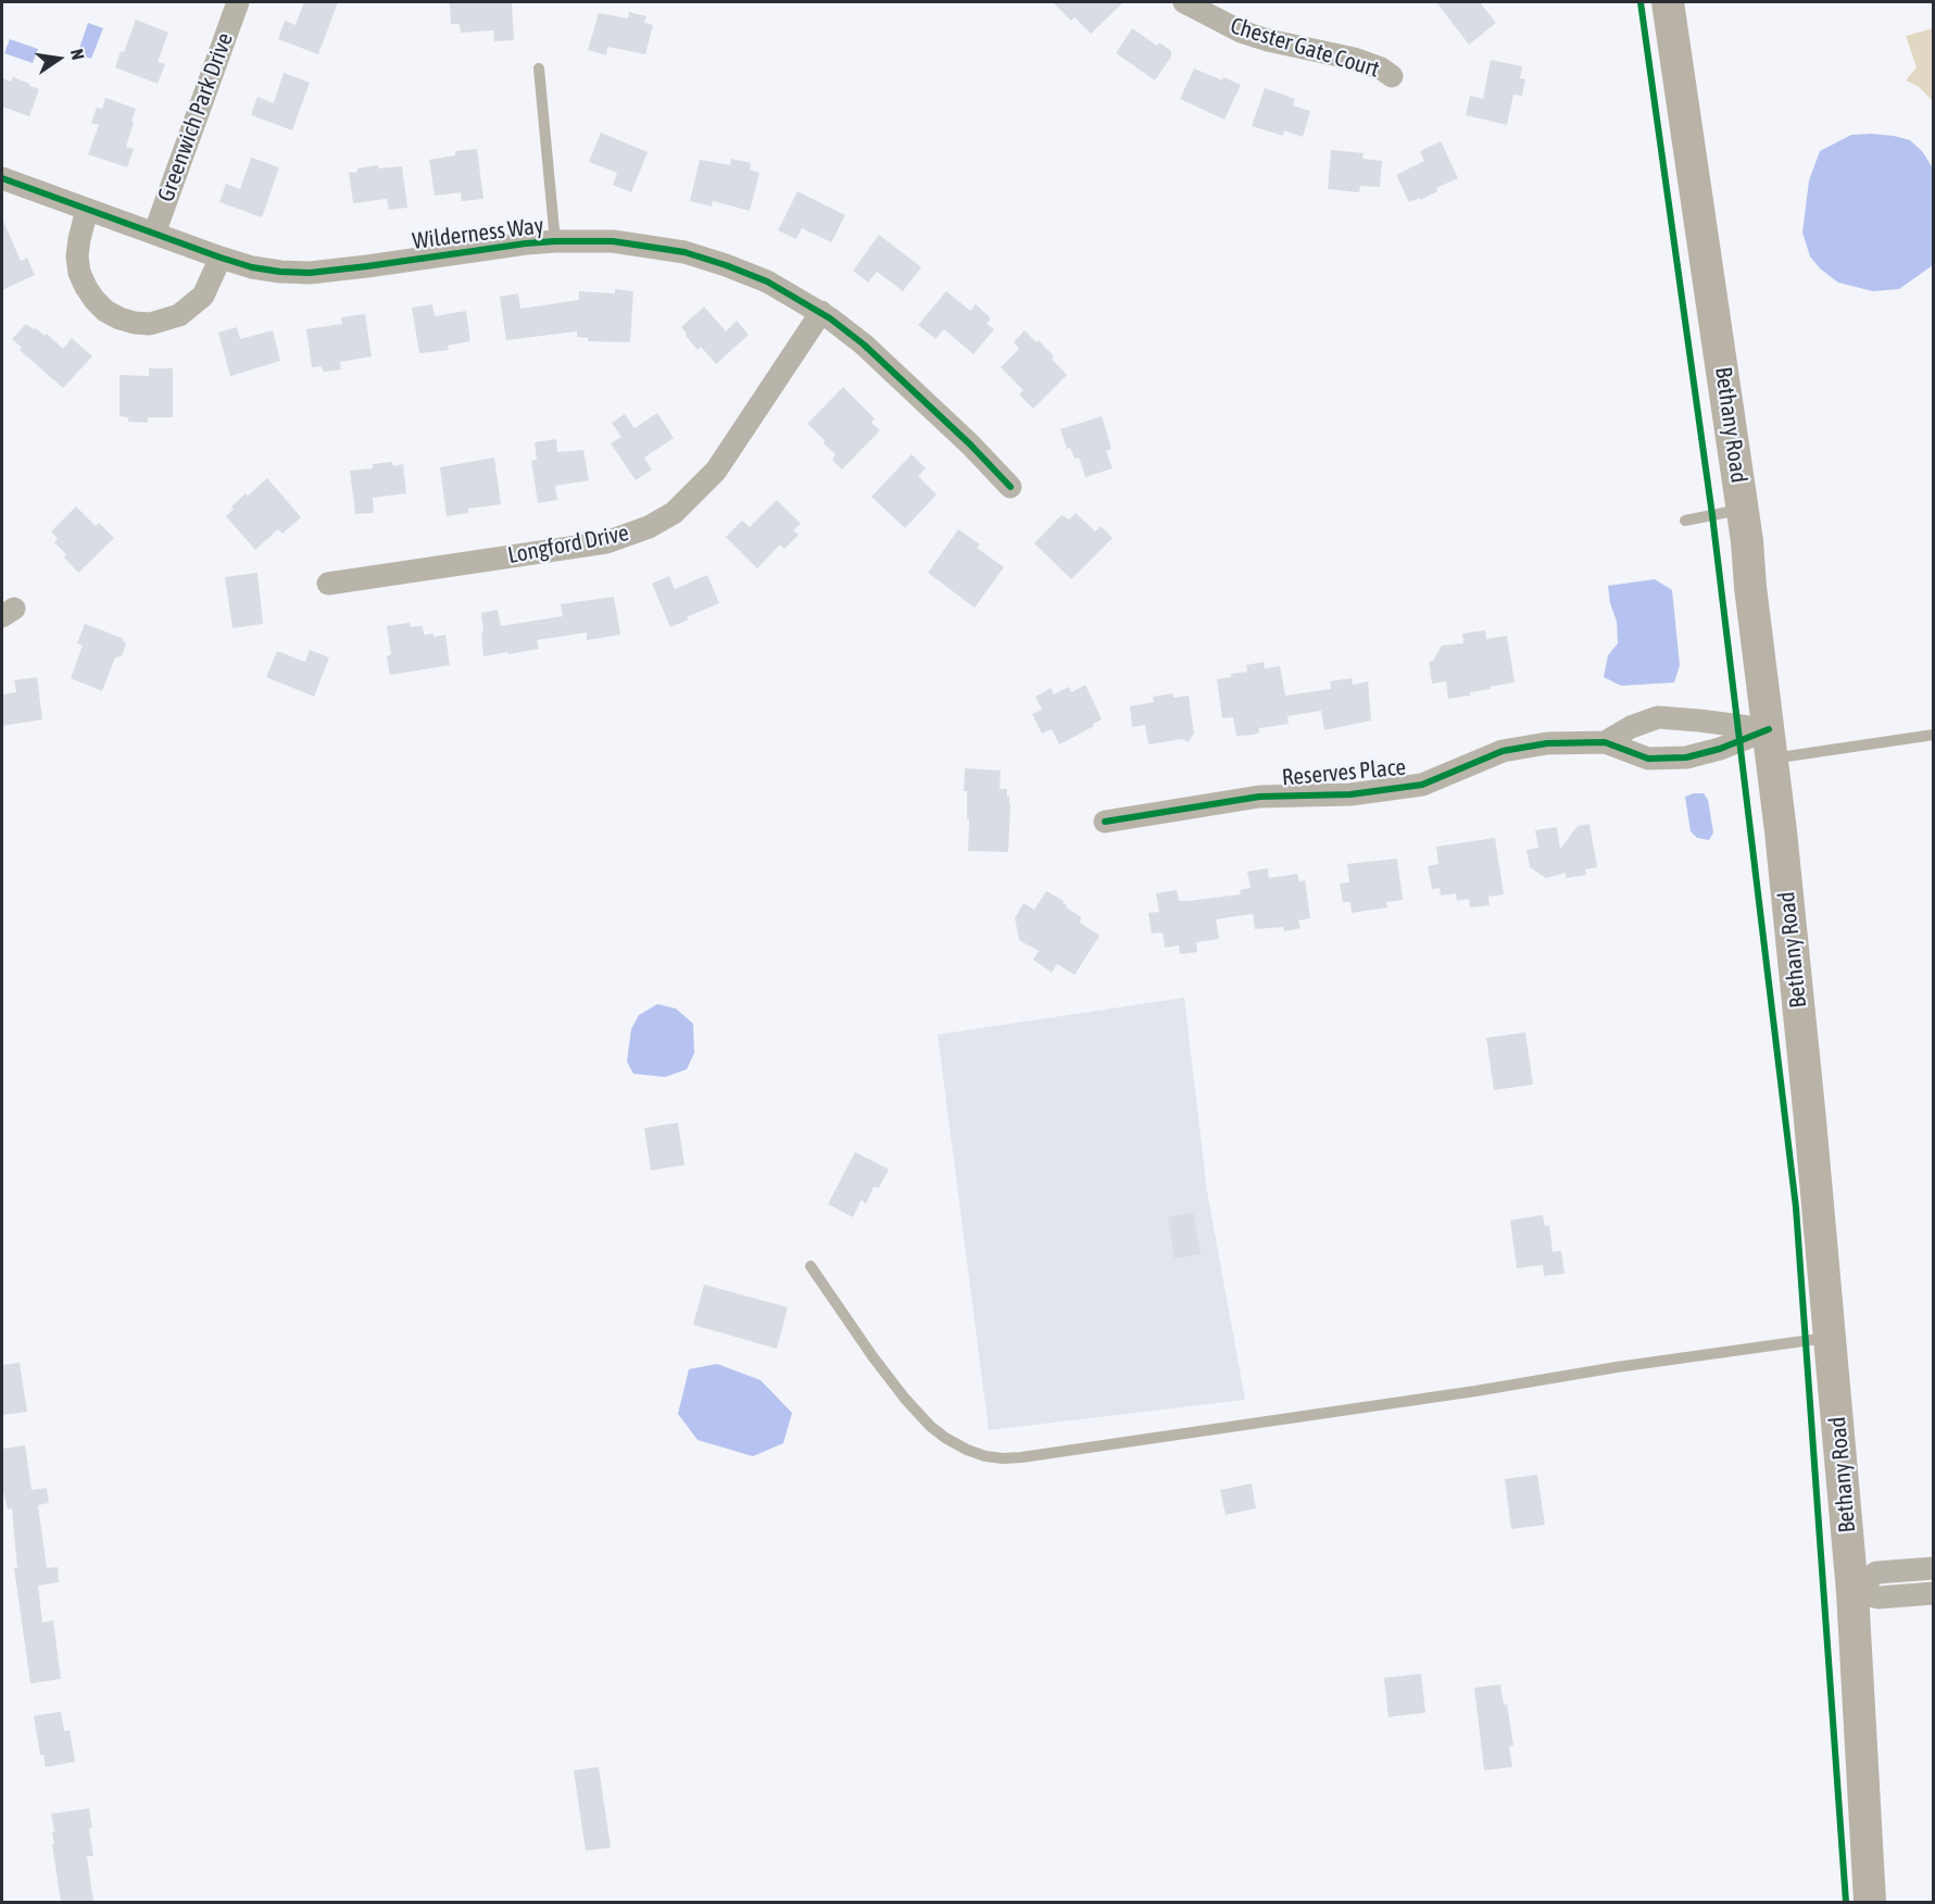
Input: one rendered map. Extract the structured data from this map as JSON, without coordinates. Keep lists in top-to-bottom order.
{
  "streets": {
    "main road": ["Bethany Road"],
    "street": [
      "Chester Gate Court",
      "Greenwich Park Drive",
      "Wilderness Way",
      "Longford Drive",
      "Reserves Place"
    ]
  },
  "crossings": [
    ["Greenwich Park Drive", "Wilderness Way"],
    ["Wilderness Way", "Longford Drive"],
    ["Bethany Road", "Reserves Place"]
  ],
  "north": "right"
}
